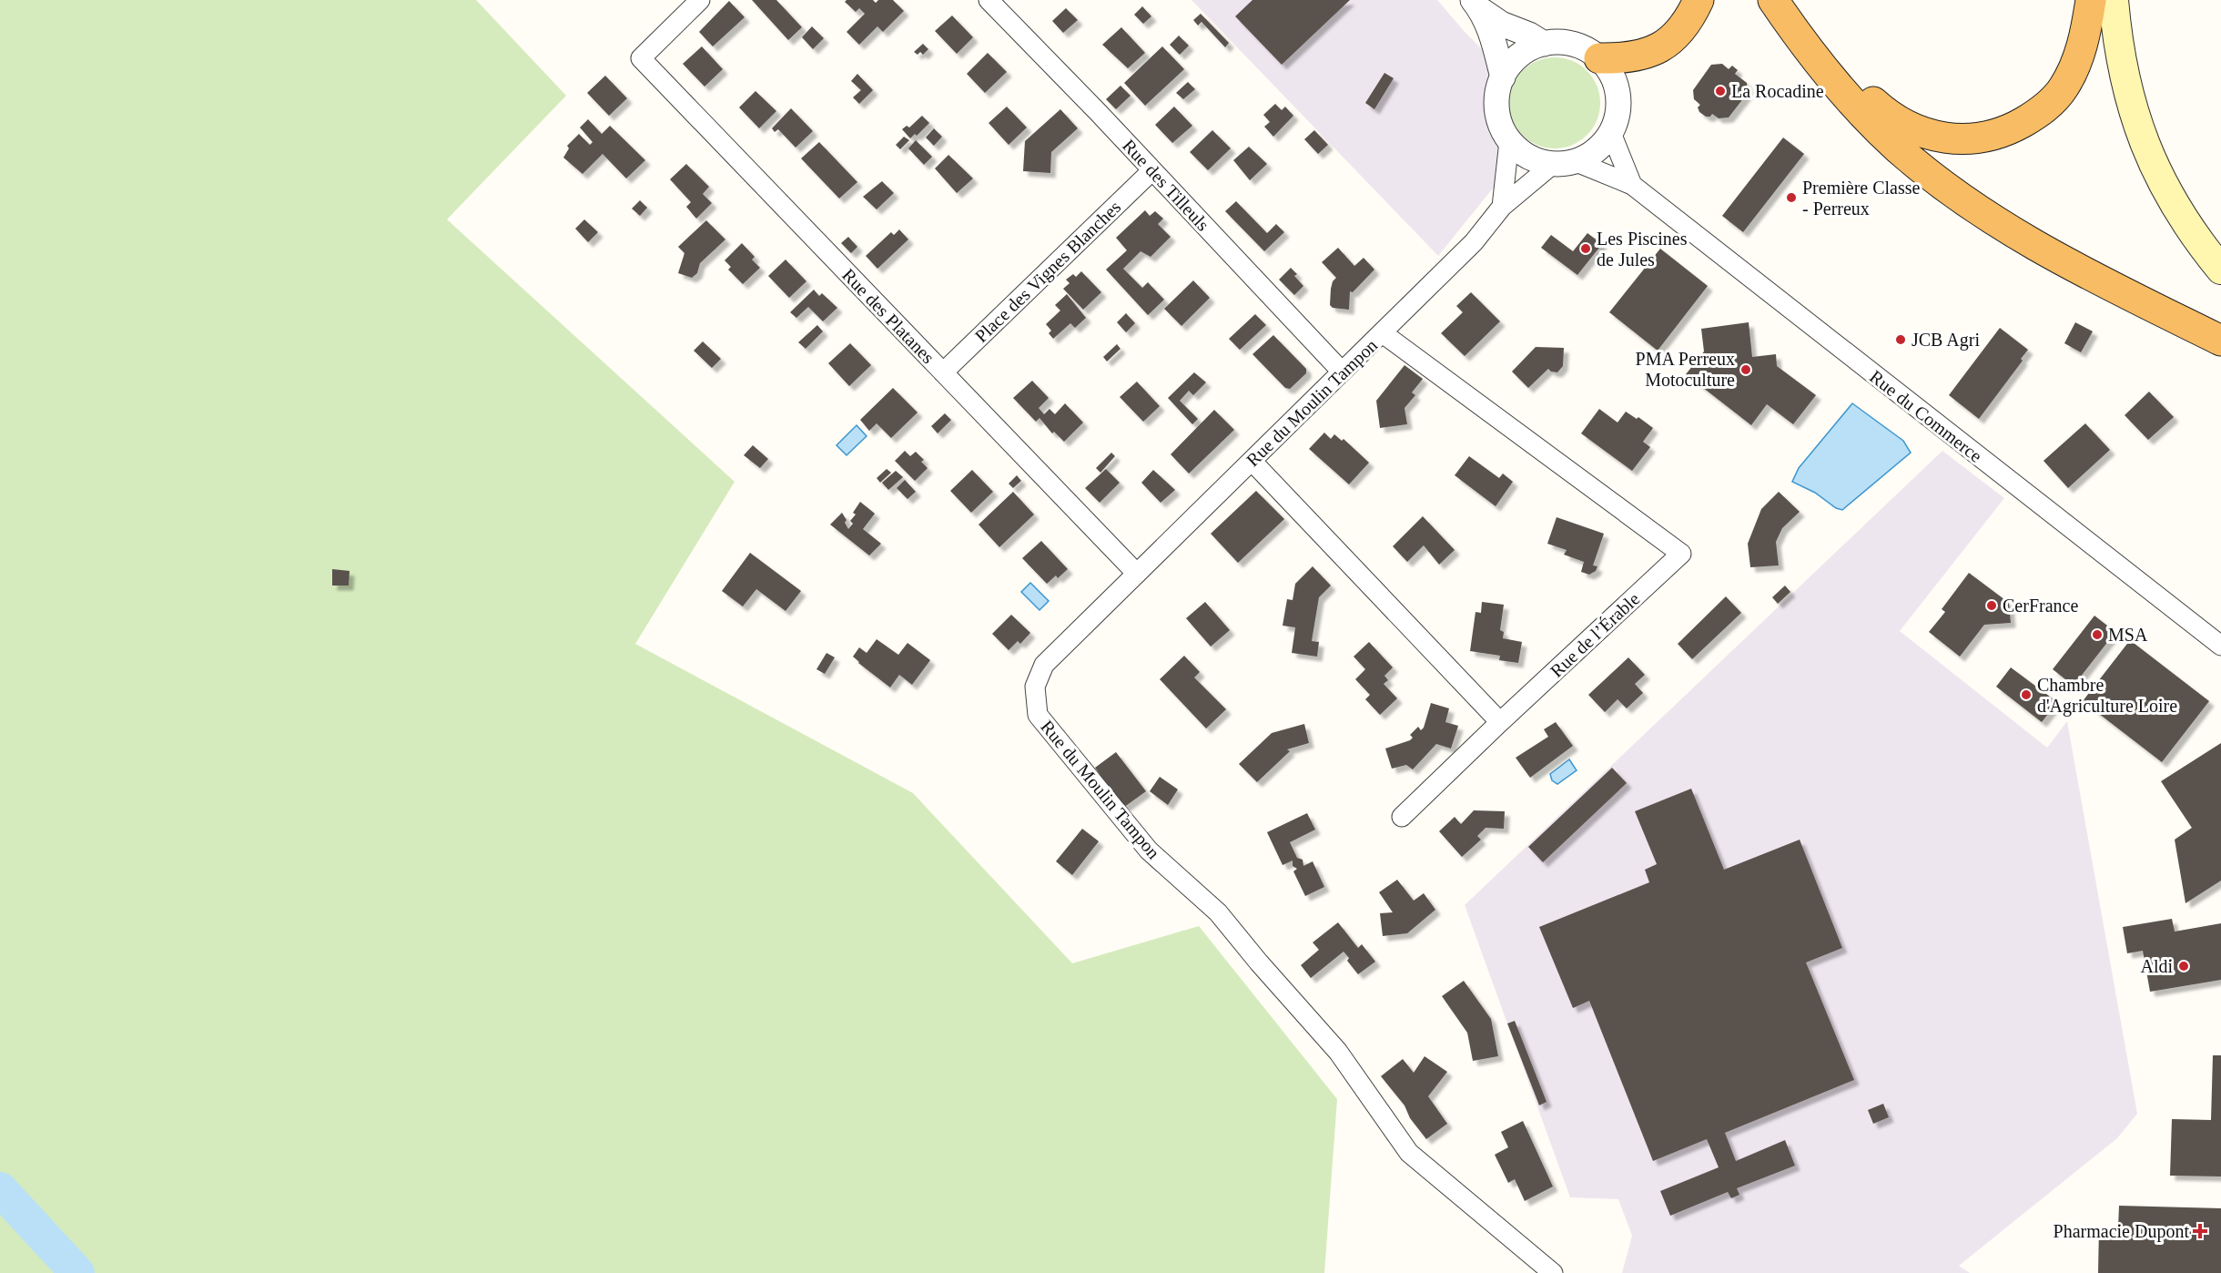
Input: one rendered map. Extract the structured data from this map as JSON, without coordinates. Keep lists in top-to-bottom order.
{
  "streets": {
    "street": [
      "Rue des Tilleuls",
      "Place des Vignes Blanches",
      "Rue des Platanes",
      "Rue du Moulin Tampon",
      "Rue du Commerce",
      "Rue de l’Érable"
    ]
  },
  "crossings": [
    ["Rue des Tilleuls", "Place des Vignes Blanches"],
    ["Rue des Tilleuls", "Rue du Moulin Tampon"],
    ["Place des Vignes Blanches", "Rue des Platanes"],
    ["Rue des Platanes", "Rue du Moulin Tampon"],
    ["Rue du Moulin Tampon", "Rue du Commerce"],
    ["Rue du Moulin Tampon", "Rue de l’Érable"]
  ],
  "places": {
    "other": [
      "La Rocadine",
      "Première Classe - Perreux",
      "Les Piscines de Jules",
      "JCB Agri",
      "PMA Perreux Motoculture",
      "CerFrance",
      "MSA",
      "Chambre d'Agriculture Loire",
      "Aldi"
    ],
    "health": ["Pharmacie Dupont"]
  }
}
